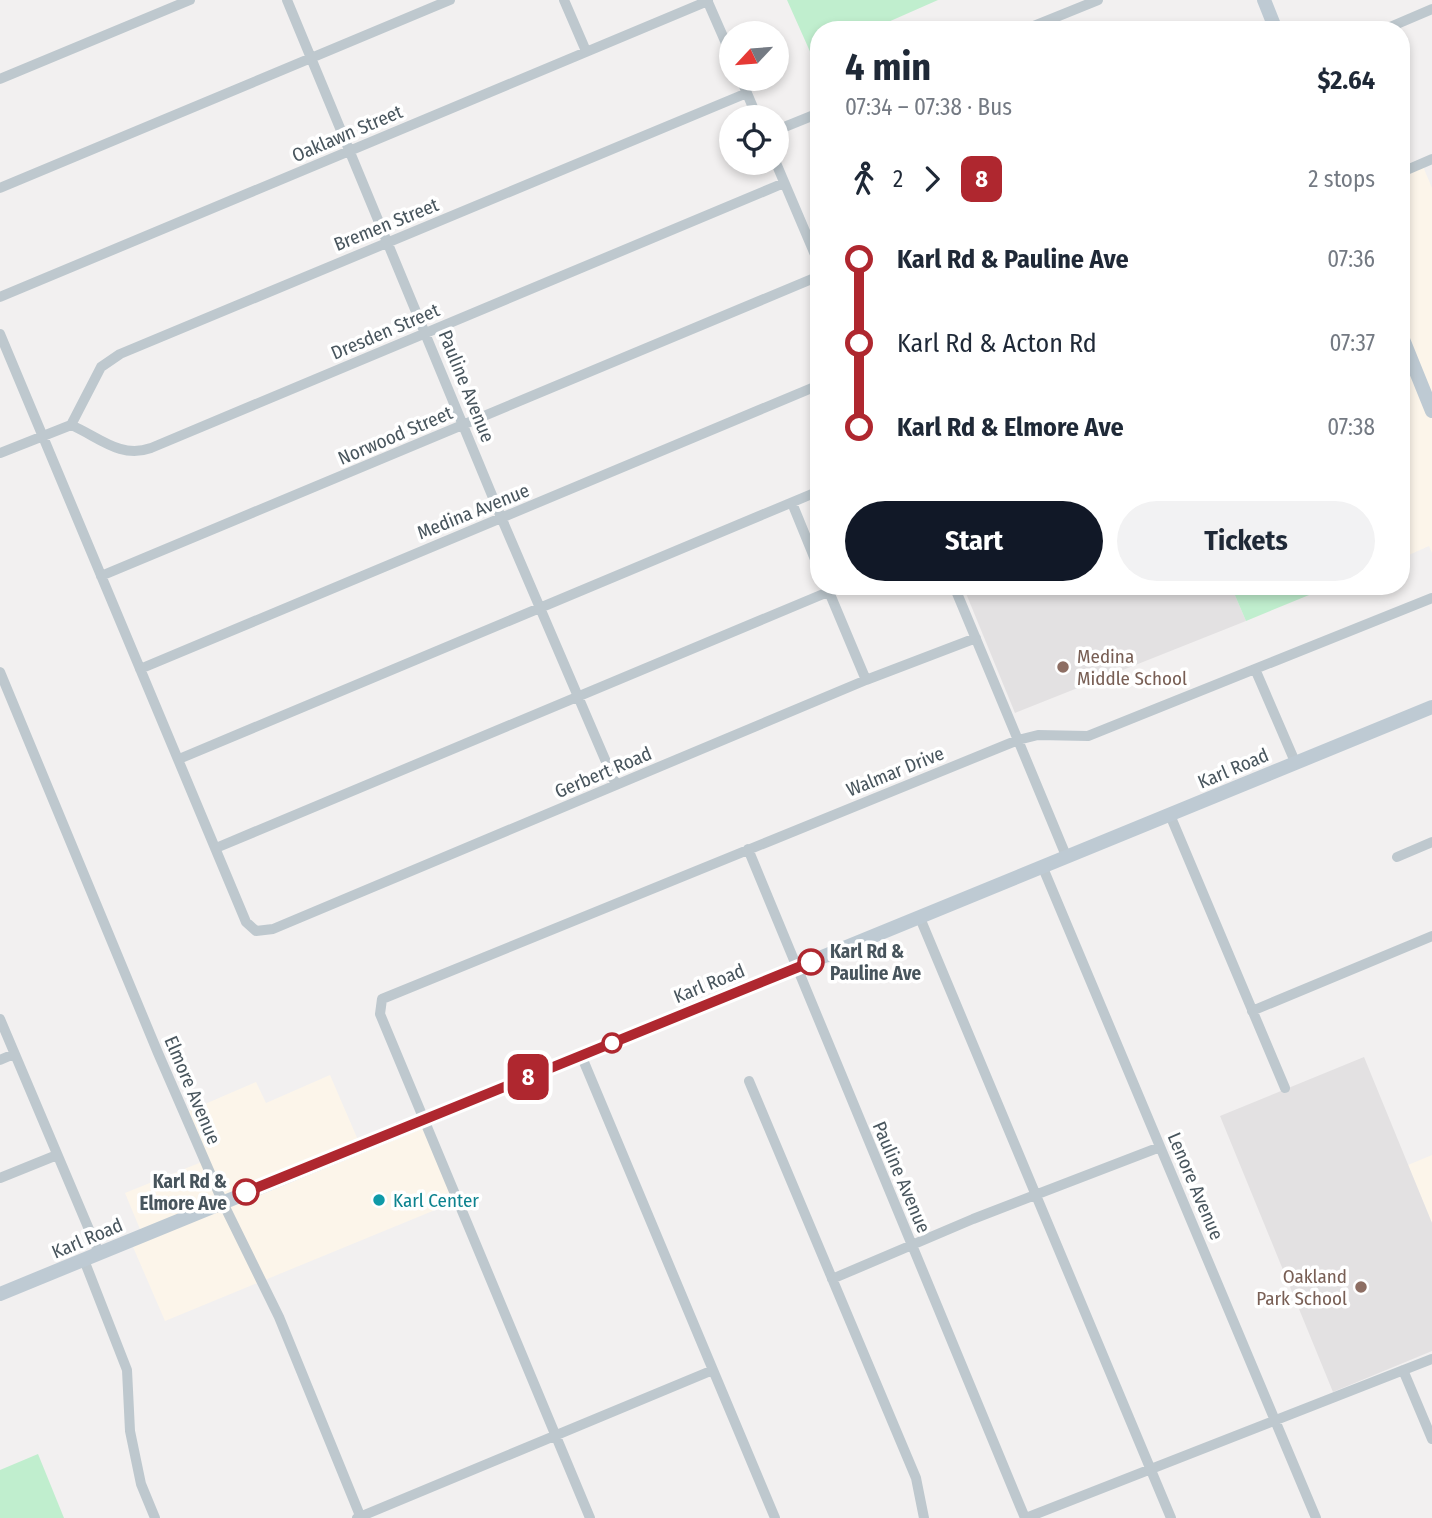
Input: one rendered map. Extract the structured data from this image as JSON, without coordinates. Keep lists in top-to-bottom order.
{
  "streets": {
    "main road": ["Karl Road"],
    "street": [
      "Oaklawn Street",
      "Bremen Street",
      "Dresden Street",
      "Pauline Avenue",
      "Norwood Street",
      "Medina Avenue",
      "Walmar Drive",
      "Gerbert Road",
      "Elmore Avenue",
      "Lenore Avenue"
    ]
  },
  "crossings": [
    ["Oaklawn Street", "Pauline Avenue"],
    ["Bremen Street", "Dresden Street"],
    ["Bremen Street", "Pauline Avenue"],
    ["Dresden Street", "Pauline Avenue"],
    ["Pauline Avenue", "Norwood Street"],
    ["Pauline Avenue", "Medina Avenue"],
    ["Pauline Avenue", "Karl Road"],
    ["Pauline Avenue", "Walmar Drive"],
    ["Pauline Avenue", "Gerbert Road"],
    ["Karl Road", "Walmar Drive"],
    ["Karl Road", "Elmore Avenue"],
    ["Karl Road", "Lenore Avenue"]
  ],
  "places": [
    "Medina Middle School",
    "Karl Rd & Pauline Ave",
    "Karl Rd & Elmore Ave",
    "Karl Center",
    "Oakland Park School"
  ],
  "lines": ["bus line 8"],
  "north": "bottom left",
  "page": {
    "on_map": "8",
    "heading": ["4 min", "07:34 – 07:38 · Bus", "$2.64"],
    "legs": ["2", "8", "2 stops"],
    "list": [
      {
        "name": "Karl Rd & Pauline Ave",
        "value": "07:36"
      },
      {
        "name": "Karl Rd & Acton Rd",
        "value": "07:37"
      },
      {
        "name": "Karl Rd & Elmore Ave",
        "value": "07:38"
      }
    ],
    "buttons": ["Start", "Tickets"]
  }
}
